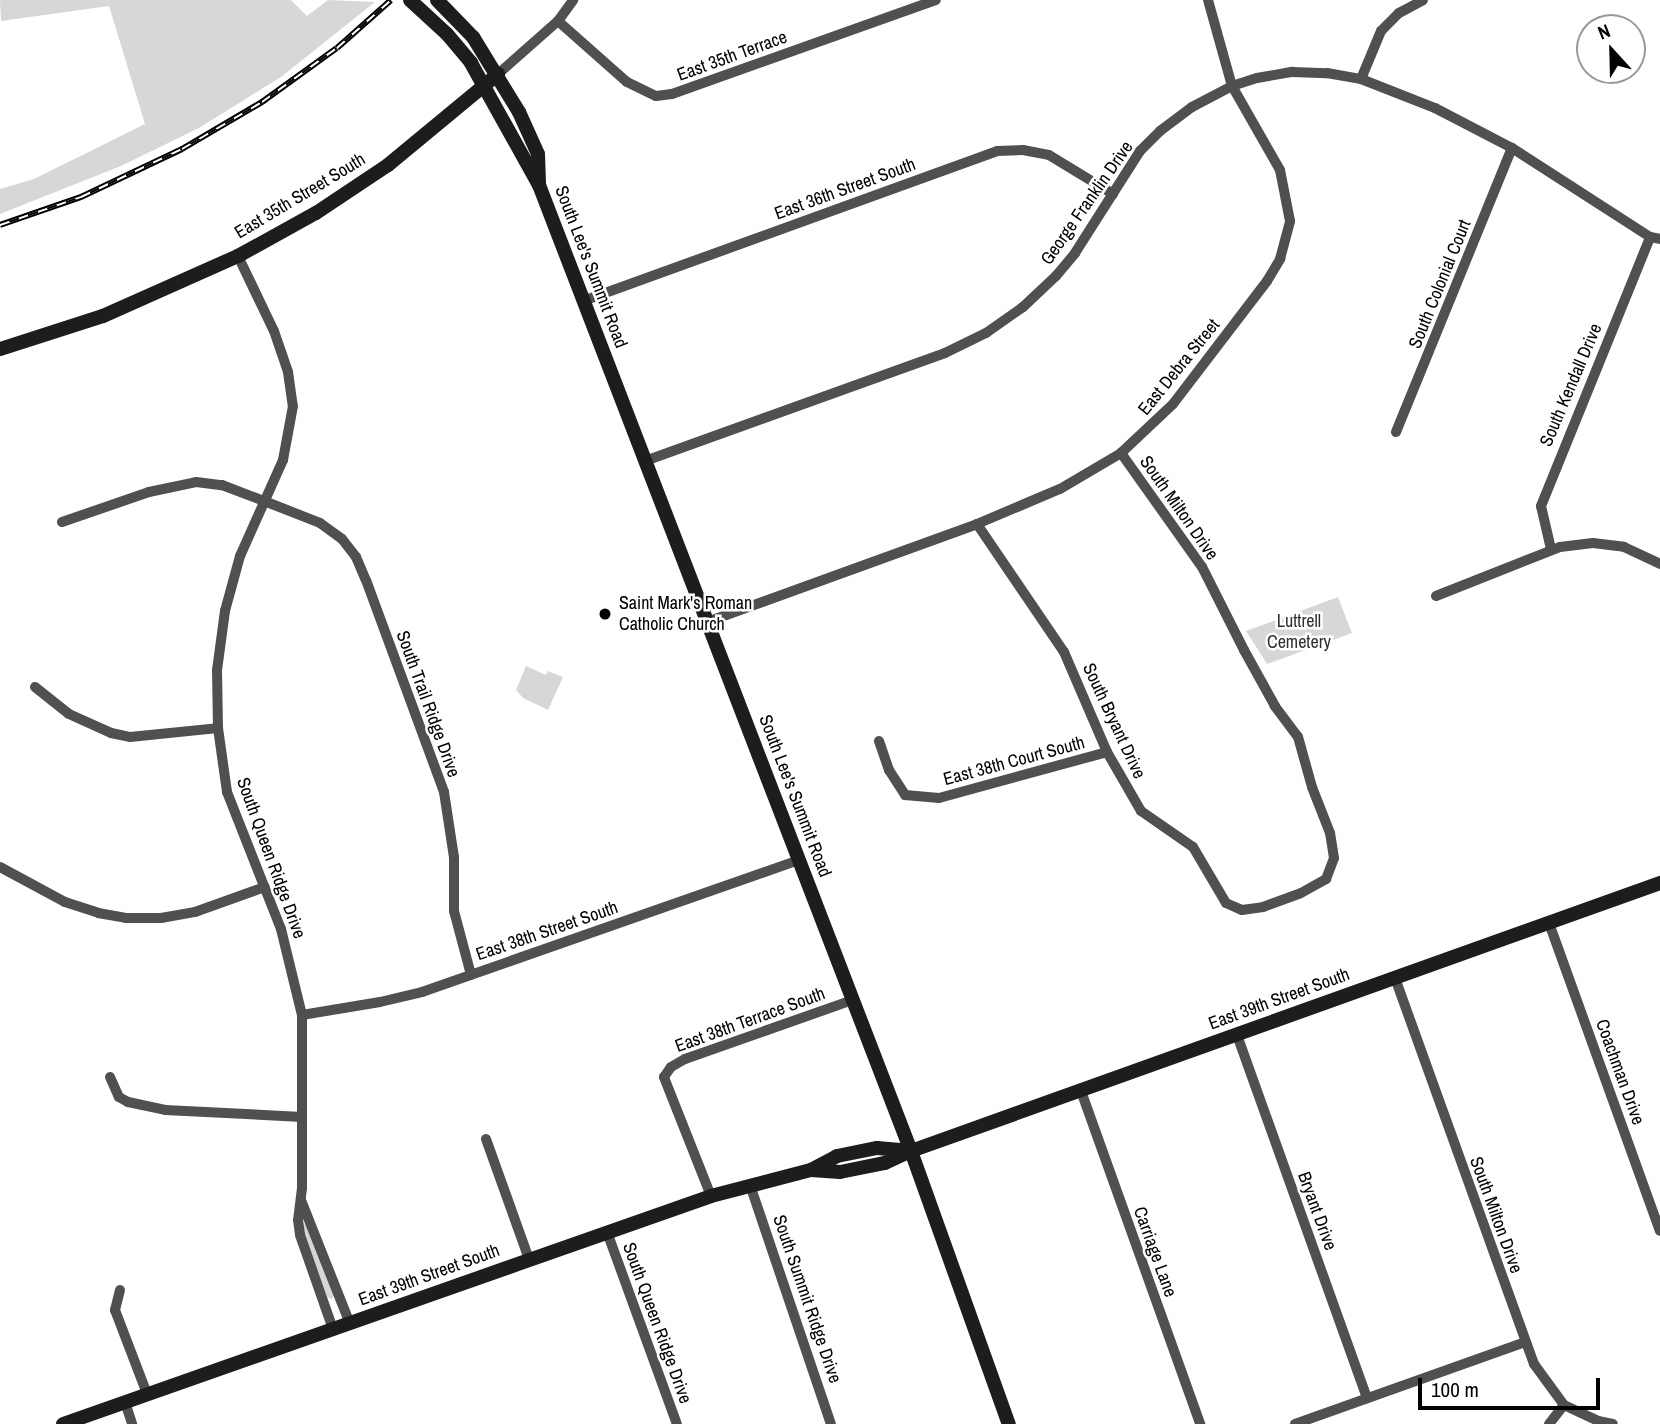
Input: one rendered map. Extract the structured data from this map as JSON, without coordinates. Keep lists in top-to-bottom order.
{
  "streets": {
    "main road": ["East 35th Street South", "South Lee's Summit Road", "East 39th Street South"],
    "street": [
      "East 35th Terrace",
      "East 36th Street South",
      "George Franklin Drive",
      "South Colonial Court",
      "East Debra Street",
      "South Kendall Drive",
      "South Milton Drive",
      "South Trail Ridge Drive",
      "South Bryant Drive",
      "East 38th Court South",
      "South Queen Ridge Drive",
      "East 38th Street South",
      "East 38th Terrace South",
      "Coachman Drive",
      "Bryant Drive",
      "Carriage Lane",
      "South Summit Ridge Drive"
    ]
  },
  "crossings": [
    ["East 35th Terrace", "East 35th Street South"],
    ["East 36th Street South", "George Franklin Drive"],
    ["East 36th Street South", "South Lee's Summit Road"],
    ["East 35th Street South", "South Lee's Summit Road"],
    ["East 35th Street South", "South Queen Ridge Drive"],
    ["George Franklin Drive", "South Lee's Summit Road"],
    ["George Franklin Drive", "South Colonial Court"],
    ["George Franklin Drive", "East Debra Street"],
    ["George Franklin Drive", "South Kendall Drive"],
    ["South Lee's Summit Road", "East Debra Street"],
    ["South Lee's Summit Road", "East 38th Street South"],
    ["South Lee's Summit Road", "East 39th Street South"],
    ["South Lee's Summit Road", "East 38th Terrace South"],
    ["East Debra Street", "South Milton Drive"],
    ["East Debra Street", "South Bryant Drive"],
    ["South Milton Drive", "South Bryant Drive"],
    ["South Milton Drive", "East 39th Street South"],
    ["South Trail Ridge Drive", "South Queen Ridge Drive"],
    ["South Trail Ridge Drive", "East 38th Street South"],
    ["South Bryant Drive", "East 38th Court South"],
    ["South Queen Ridge Drive", "East 38th Street South"],
    ["South Queen Ridge Drive", "East 39th Street South"],
    ["East 39th Street South", "East 38th Terrace South"],
    ["East 39th Street South", "Coachman Drive"],
    ["East 39th Street South", "Bryant Drive"],
    ["East 39th Street South", "Carriage Lane"],
    ["East 39th Street South", "South Summit Ridge Drive"]
  ],
  "parks": ["Luttrell Cemetery"],
  "places": ["Saint Mark's Roman Catholic Church"],
  "scale_bar": "100 m",
  "north": "top"
}
